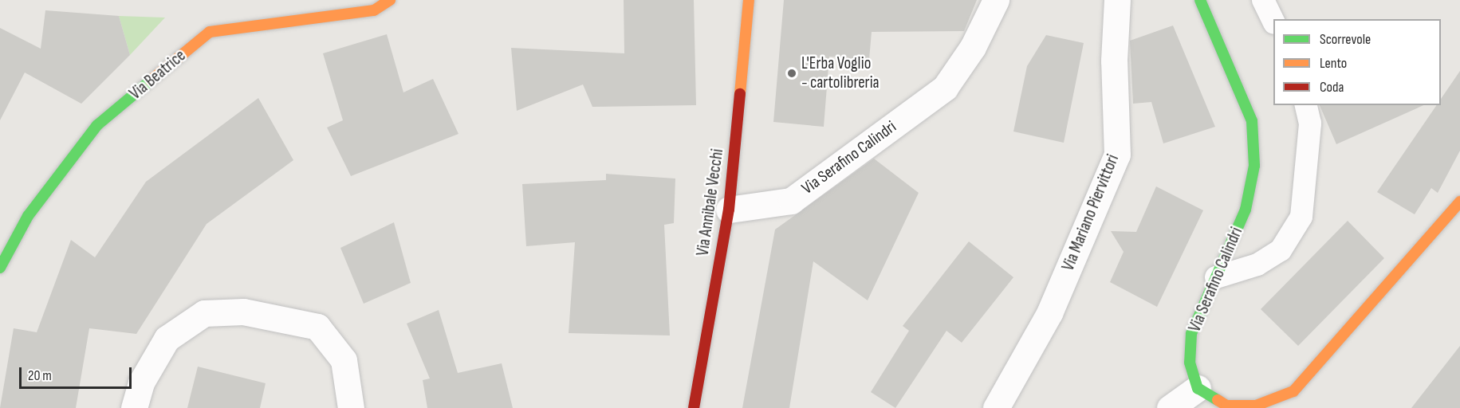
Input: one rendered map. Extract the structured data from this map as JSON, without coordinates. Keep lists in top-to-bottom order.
{
  "streets": {
    "street": [
      "Via Beatrice",
      "Via Serafino Calindri",
      "Via Annibale Vecchi",
      "Via Mariano Piervittori"
    ]
  },
  "crossings": [
    ["Via Serafino Calindri", "Via Annibale Vecchi"]
  ],
  "places": ["L'Erba Voglio - cartolibreria"],
  "legend": ["Scorrevole", "Lento", "Coda"],
  "scale_bar": "20 m"
}
